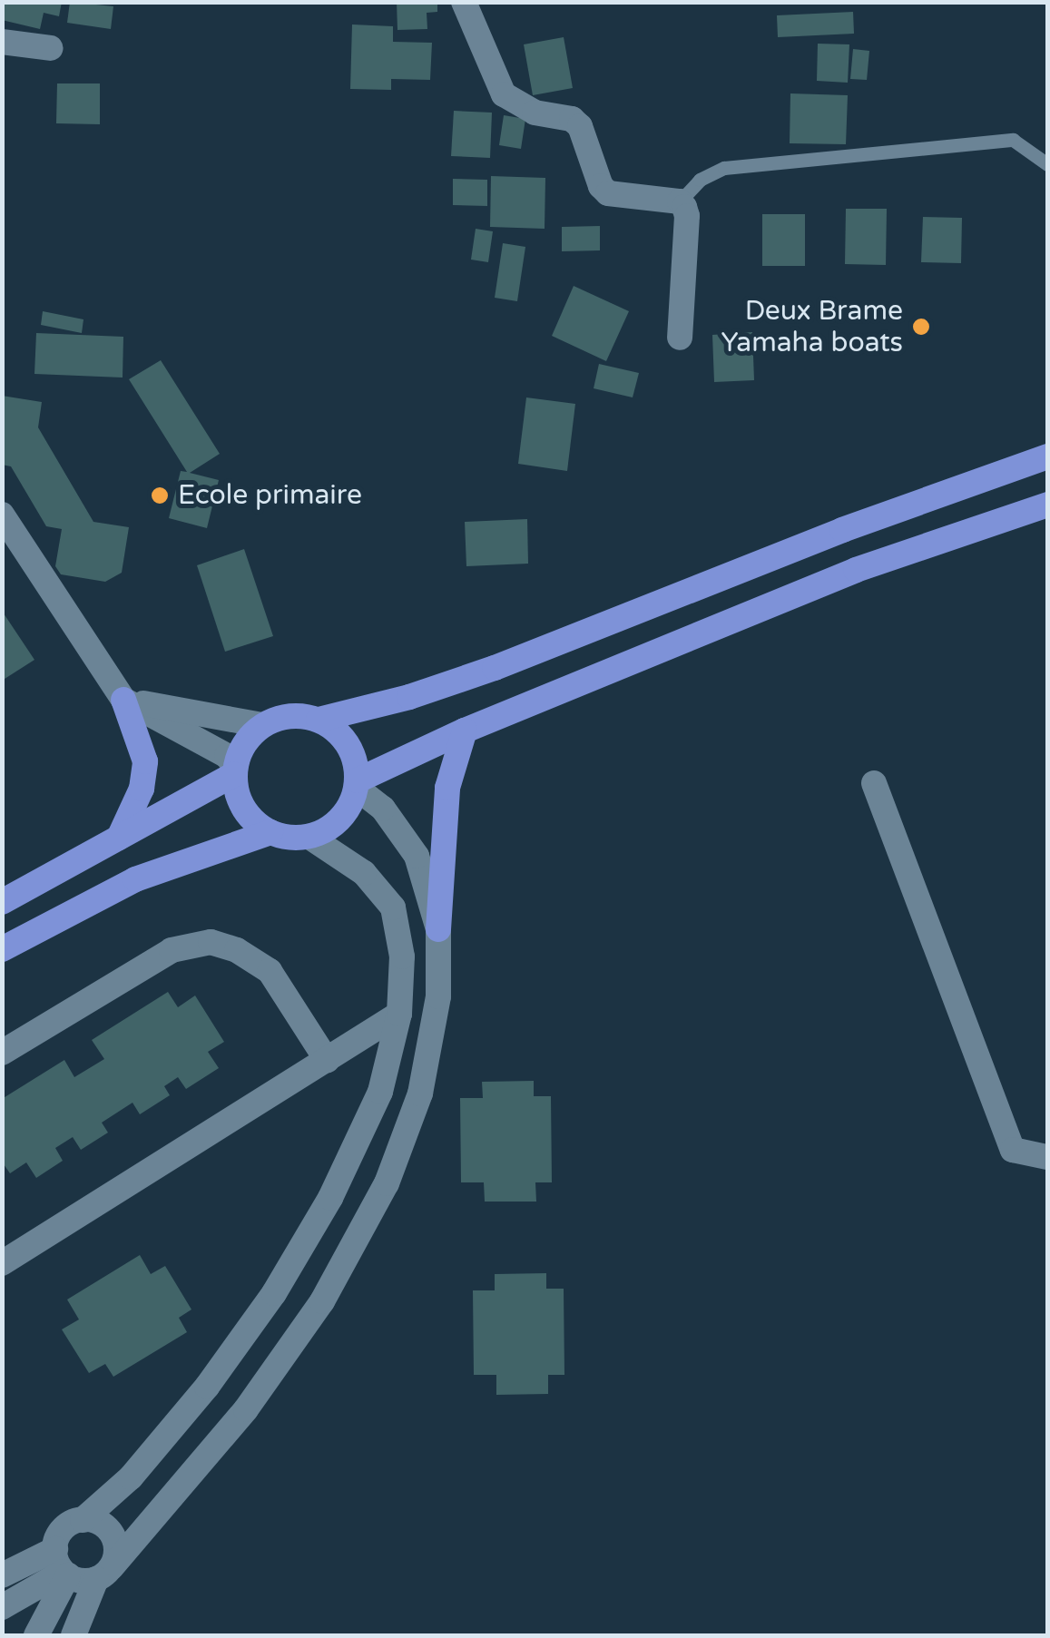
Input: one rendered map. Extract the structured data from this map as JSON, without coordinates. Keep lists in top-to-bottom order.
{
  "places": ["Deux Brame Yamaha boats", "Ecole primaire"]
}
